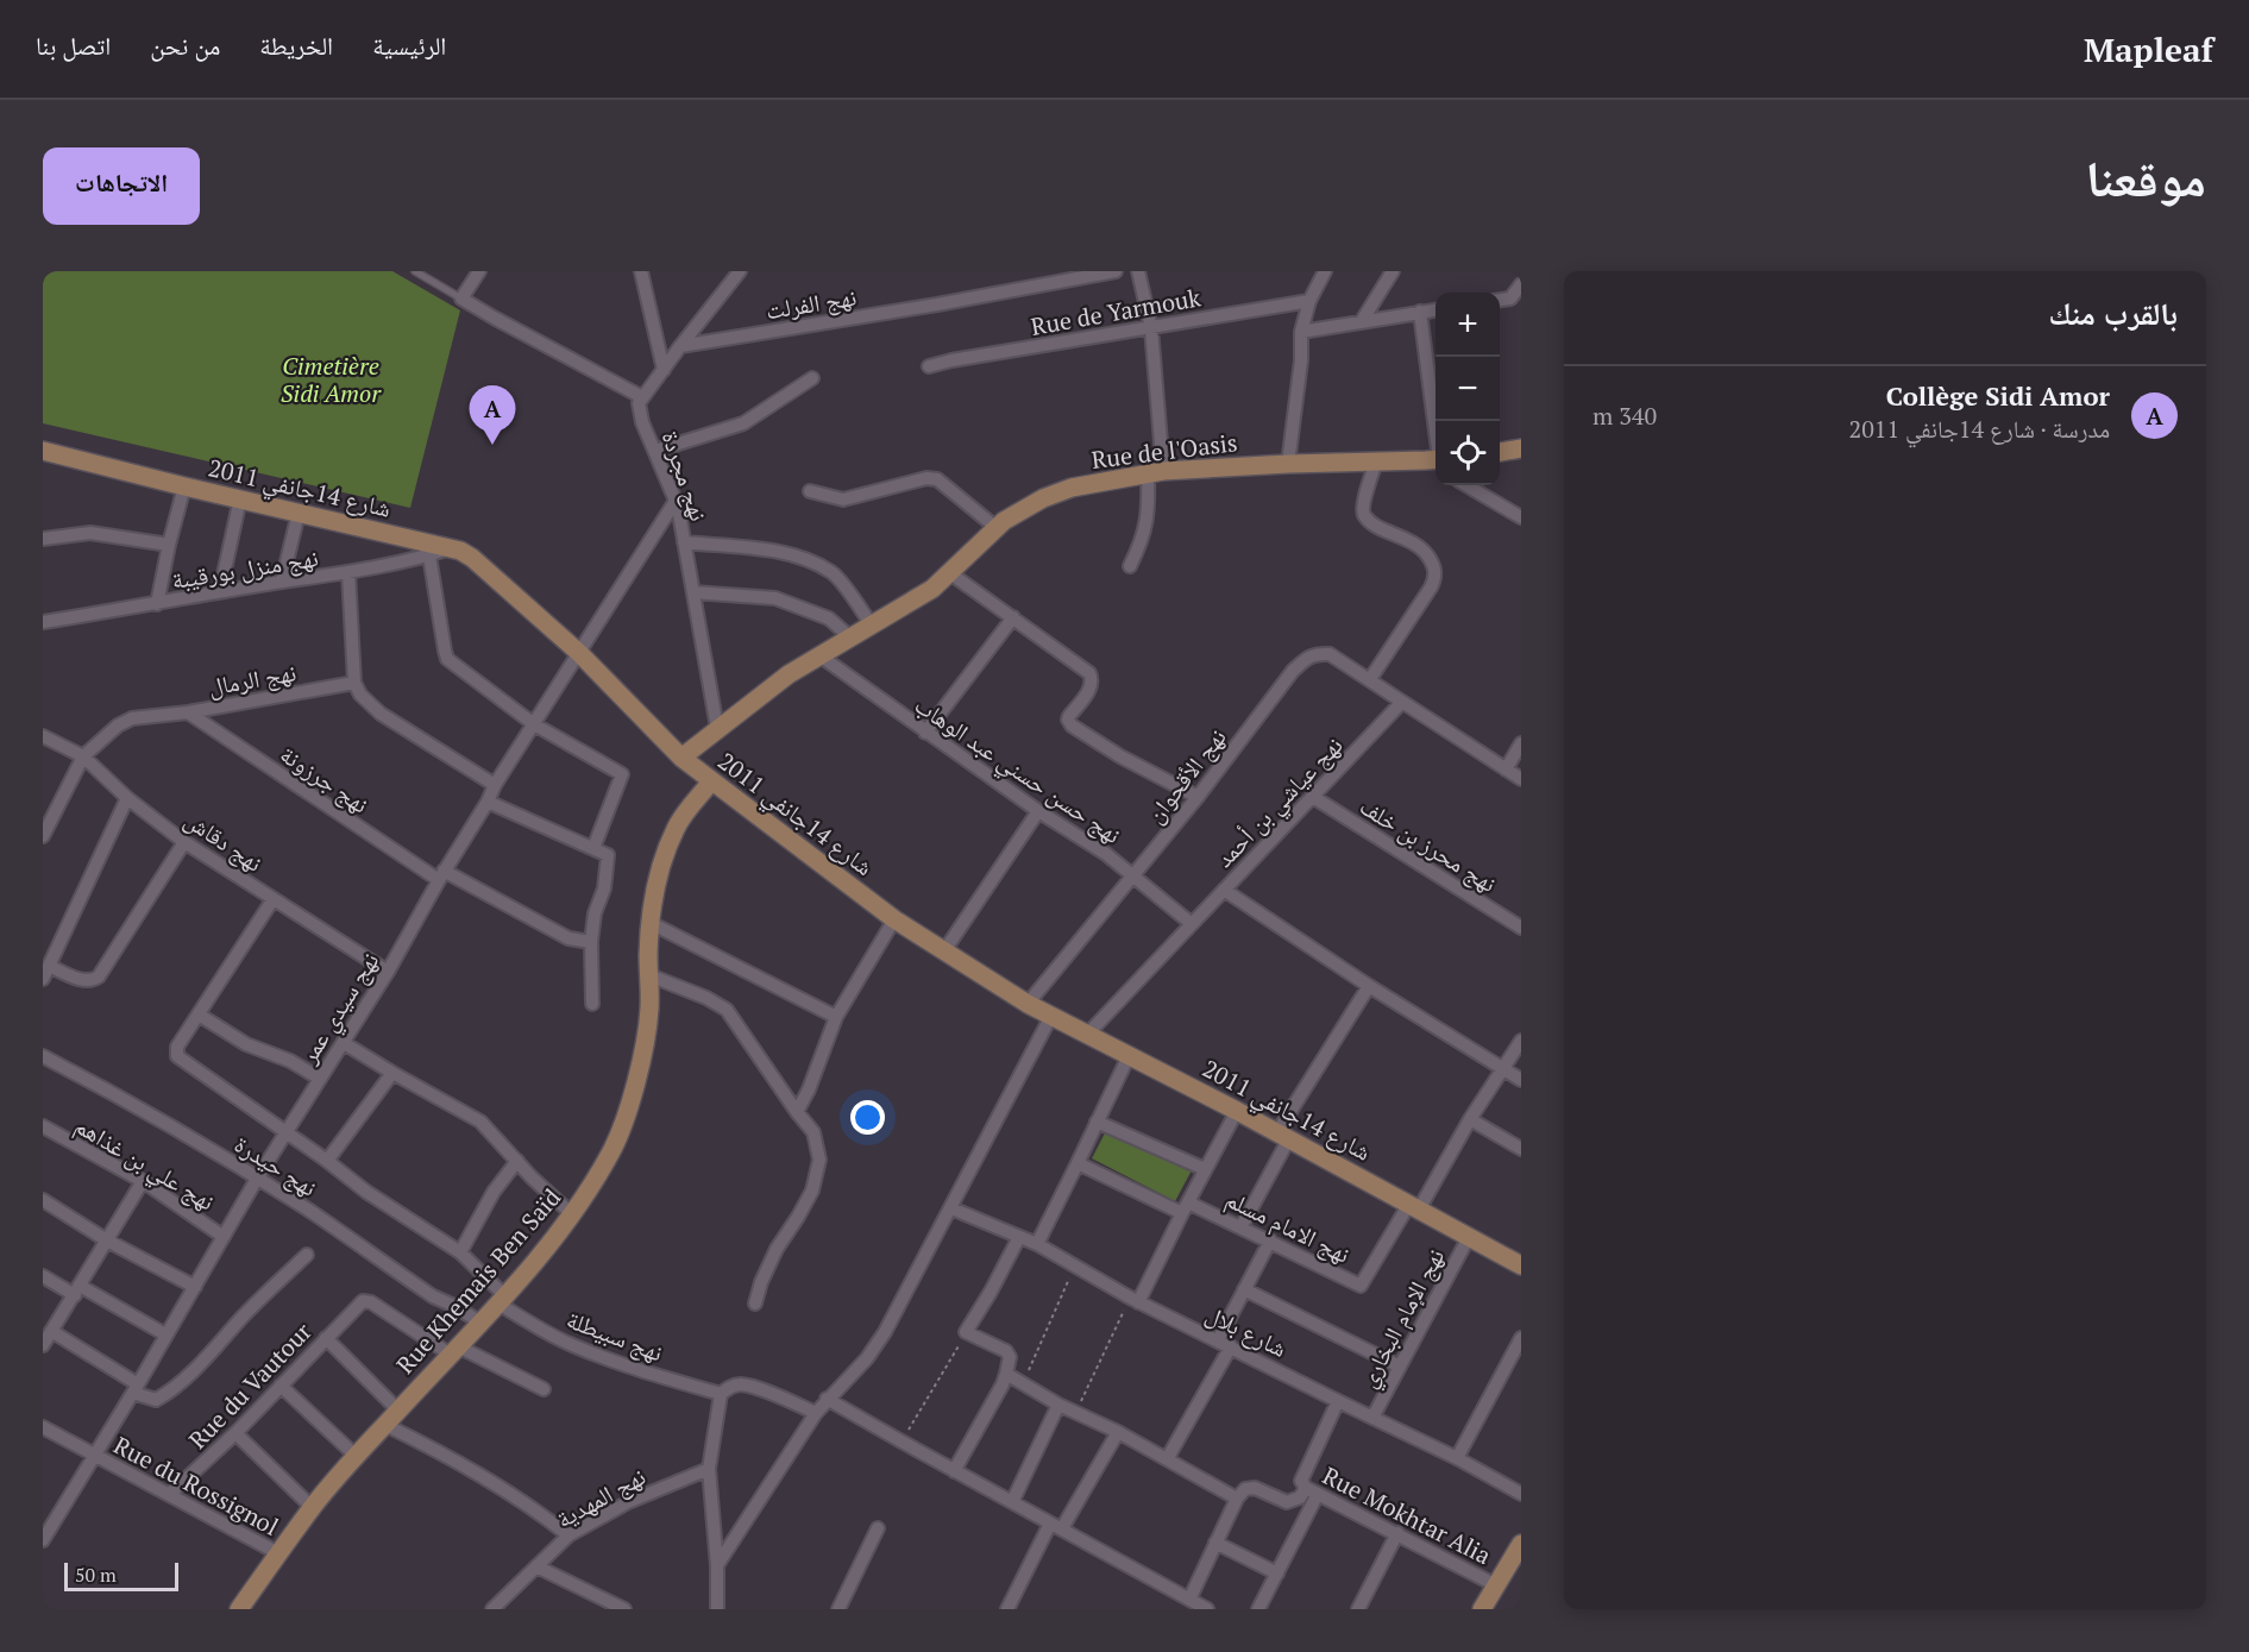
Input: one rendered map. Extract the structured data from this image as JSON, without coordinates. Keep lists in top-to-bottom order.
{
  "streets": {
    "street": [
      "نهج الفرلت",
      "Rue de Yarmouk",
      "Rue de l'Oasis",
      "نهج مجردة",
      "شارع 14جانفي 2011",
      "نهج منزل بورقيبة",
      "نهج الرمال",
      "نهج حسن حسني عبد الوهاب",
      "نهج الأقحوان",
      "نهج جرزونة",
      "نهج عياشي بن أحمد",
      "نهج دقاش",
      "نهج محرز بن خلف",
      "نهج سيدي عمر",
      "نهج علي بن غذاهم",
      "نهج حيدرة",
      "نهج الامام مسلم",
      "Rue Khemais Ben Saïd",
      "نهج الإمام البخاري",
      "شارع بلال",
      "نهج سبيطلة",
      "Rue du Vautour",
      "Rue du Rossignol",
      "نهج المهدية",
      "Rue Mokhtar Alia"
    ]
  },
  "crossings": [
    ["Rue de l'Oasis", "نهج مجردة"],
    ["Rue de l'Oasis", "شارع 14جانفي 2011"],
    ["Rue de l'Oasis", "نهج حسن حسني عبد الوهاب"],
    ["نهج مجردة", "نهج سيدي عمر"],
    ["شارع 14جانفي 2011", "نهج منزل بورقيبة"],
    ["شارع 14جانفي 2011", "نهج الأقحوان"],
    ["شارع 14جانفي 2011", "نهج عياشي بن أحمد"],
    ["شارع 14جانفي 2011", "نهج سيدي عمر"],
    ["شارع 14جانفي 2011", "نهج الامام مسلم"],
    ["شارع 14جانفي 2011", "Rue Khemais Ben Saïd"],
    ["شارع 14جانفي 2011", "نهج الإمام البخاري"],
    ["نهج الرمال", "نهج جرزونة"],
    ["نهج الرمال", "نهج دقاش"],
    ["نهج حسن حسني عبد الوهاب", "نهج الأقحوان"],
    ["نهج حسن حسني عبد الوهاب", "نهج عياشي بن أحمد"],
    ["نهج الأقحوان", "نهج عياشي بن أحمد"],
    ["نهج جرزونة", "نهج سيدي عمر"],
    ["نهج عياشي بن أحمد", "نهج محرز بن خلف"],
    ["نهج دقاش", "نهج سيدي عمر"],
    ["نهج دقاش", "نهج سبيطلة"],
    ["نهج سيدي عمر", "نهج علي بن غذاهم"],
    ["نهج سيدي عمر", "نهج حيدرة"],
    ["نهج سيدي عمر", "نهج سبيطلة"],
    ["نهج سيدي عمر", "Rue du Rossignol"],
    ["نهج حيدرة", "Rue Khemais Ben Saïd"],
    ["Rue Khemais Ben Saïd", "نهج سبيطلة"],
    ["Rue Khemais Ben Saïd", "Rue du Vautour"],
    ["Rue Khemais Ben Saïd", "Rue du Rossignol"],
    ["نهج الإمام البخاري", "شارع بلال"],
    ["شارع بلال", "Rue Mokhtar Alia"],
    ["Rue du Vautour", "Rue du Rossignol"]
  ],
  "parks": ["Cimetière Sidi Amor"],
  "scale_bar": "50 m",
  "page": {
    "header": "Mapleaf",
    "nav": [
      "الرئيسية",
      "الخريطة",
      "من نحن",
      "اتصل بنا"
    ],
    "title": "موقعنا",
    "buttons": "الاتجاهات",
    "heading": "بالقرب منك",
    "map_buttons": ["+", "−"],
    "list": [
      {
        "mark": "A",
        "name": "Collège Sidi Amor",
        "note": "مدرسة · شارع 14جانفي 2011",
        "value": "340 m"
      }
    ],
    "pins": "A",
    "scale": "50 m"
  }
}
